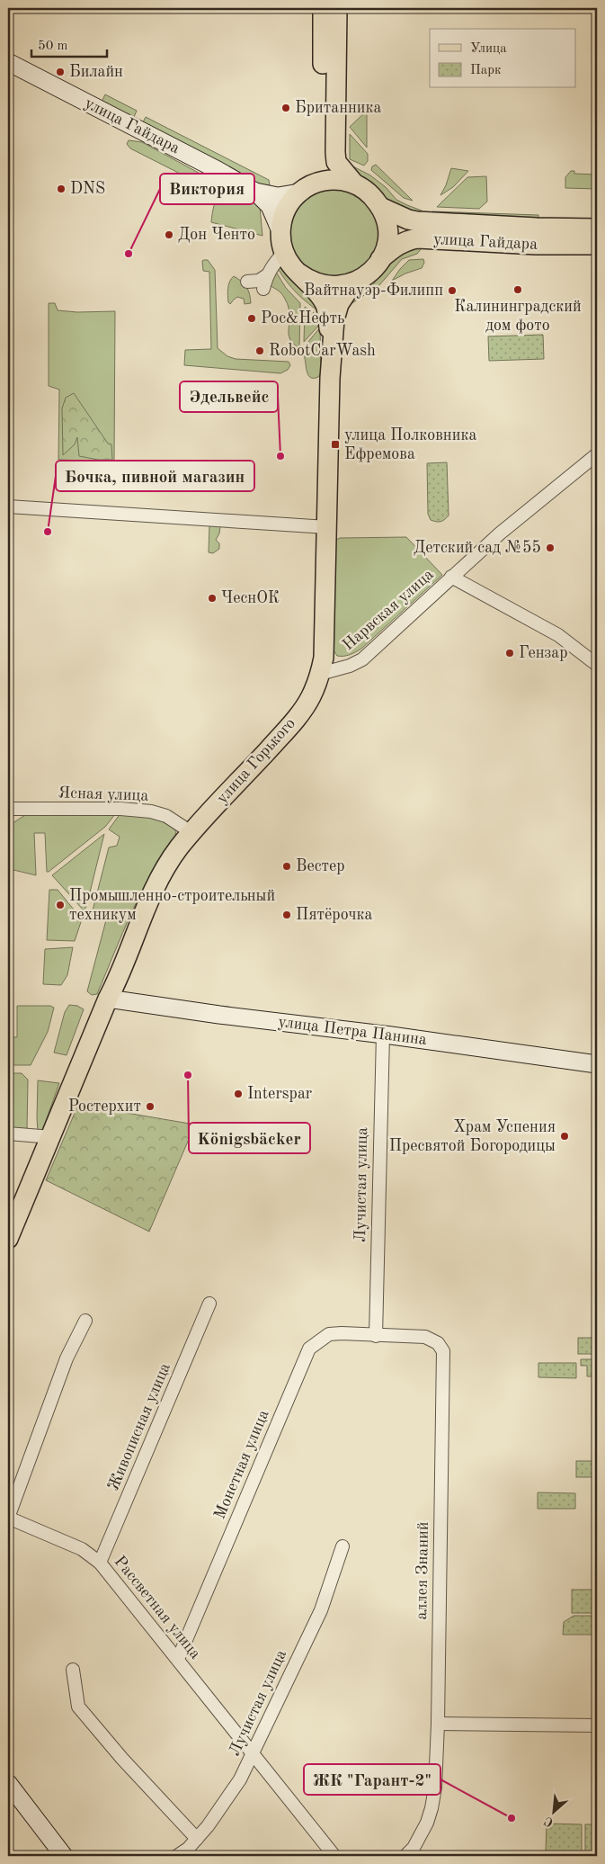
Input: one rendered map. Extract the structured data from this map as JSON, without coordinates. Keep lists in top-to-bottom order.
{
  "streets": {
    "main road": ["улица Гайдара", "улица Горького", "улица Петра Панина"],
    "street": [
      "Нарвская улица",
      "Ясная улица",
      "Лучистая улица",
      "Живописная улица",
      "Монетная улица",
      "аллея Знаний",
      "Рассветная улица"
    ]
  },
  "crossings": [
    ["улица Гайдара", "улица Горького"],
    ["Нарвская улица", "улица Горького"],
    ["улица Горького", "Ясная улица"],
    ["улица Горького", "улица Петра Панина"],
    ["улица Петра Панина", "Лучистая улица"],
    ["Лучистая улица", "Монетная улица"],
    ["Лучистая улица", "аллея Знаний"],
    ["Лучистая улица", "Рассветная улица"],
    ["Живописная улица", "Рассветная улица"],
    ["Монетная улица", "аллея Знаний"],
    ["Монетная улица", "Рассветная улица"]
  ],
  "places": {
    "other": [
      "Билайн",
      "Британника",
      "DNS",
      "Дон Ченто",
      "Виктория",
      "Калининградский дом фото",
      "Вайтнауэр-Филипп",
      "Рос&Нефть",
      "RobotCarWash",
      "Эдельвейс",
      "Бочка, пивной магазин",
      "Детский сад №55",
      "ЧеснОК",
      "Гензар",
      "Вестер",
      "Промышленно-строительный техникум",
      "Пятёрочка",
      "Königsbäcker",
      "Interspar",
      "Ростерхит",
      "Храм Успения Пресвятой Богородицы",
      "ЖК \"Гарант-2\""
    ],
    "transit": ["улица Полковника Ефремова"]
  },
  "legend": ["Улица", "Парк"],
  "scale_bar": "50 m",
  "north": "bottom left"
}
